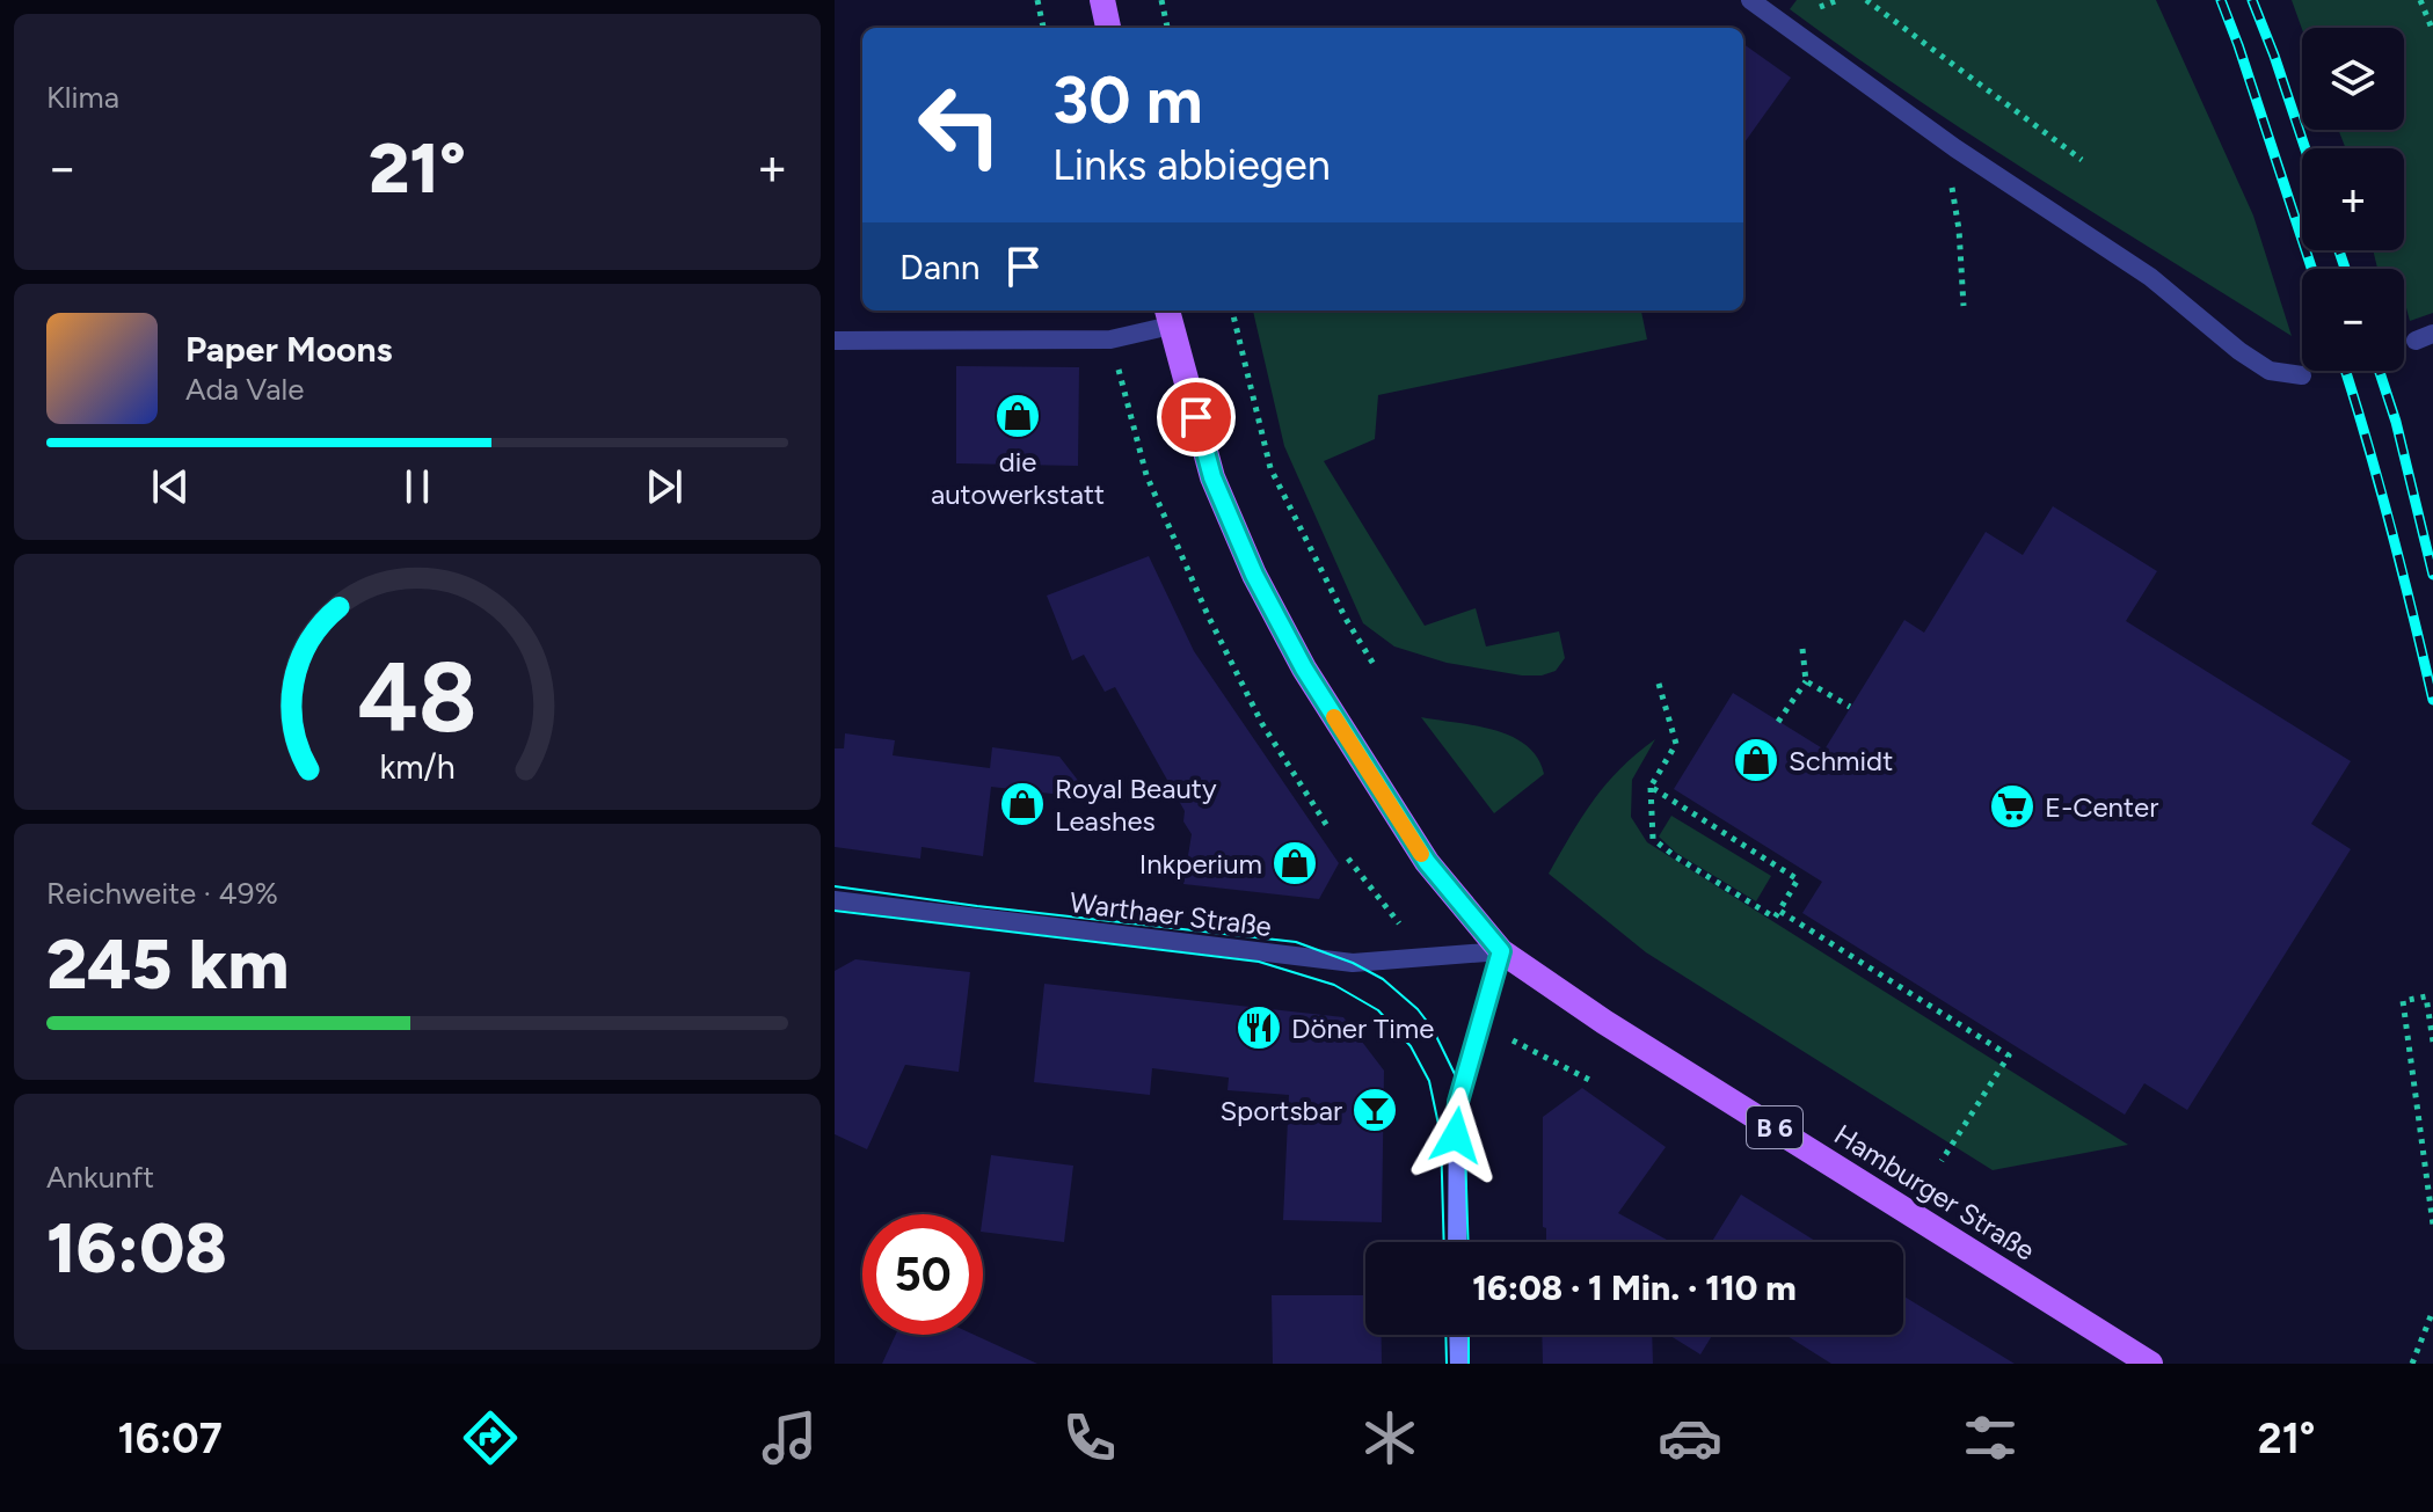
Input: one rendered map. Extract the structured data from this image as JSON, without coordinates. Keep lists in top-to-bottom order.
{
  "streets": {
    "main road": ["B 6", "Hamburger Straße"],
    "street": ["Warthaer Straße"]
  },
  "crossings": [
    ["Warthaer Straße", "B 6"],
    ["Warthaer Straße", "Hamburger Straße"],
    ["B 6", "Hamburger Straße"]
  ],
  "places": {
    "shop": [
      "die autowerkstatt",
      "Schmidt",
      "Royal Beauty Leashes",
      "Inkperium"
    ],
    "supermarket": ["E-Center"],
    "restaurant": ["Döner Time"],
    "bar": ["Sportsbar"]
  },
  "page": {
    "tile": [
      "Klima",
      ["Reichweite · 49%", "245 km"],
      ["Ankunft", "16:08"]
    ],
    "map_buttons": ["+", "−"],
    "turn": ["30 m", "Links abbiegen"],
    "heat": ["−", "21°", "+"],
    "then": "Dann",
    "song": ["Paper Moons", "Ada Vale"],
    "limit": "50",
    "trip": "16:08 · 1 Min. · 110 m",
    "tabs": ["16:07", "21°"],
    "gauge": ["48", "km/h"]
  }
}
